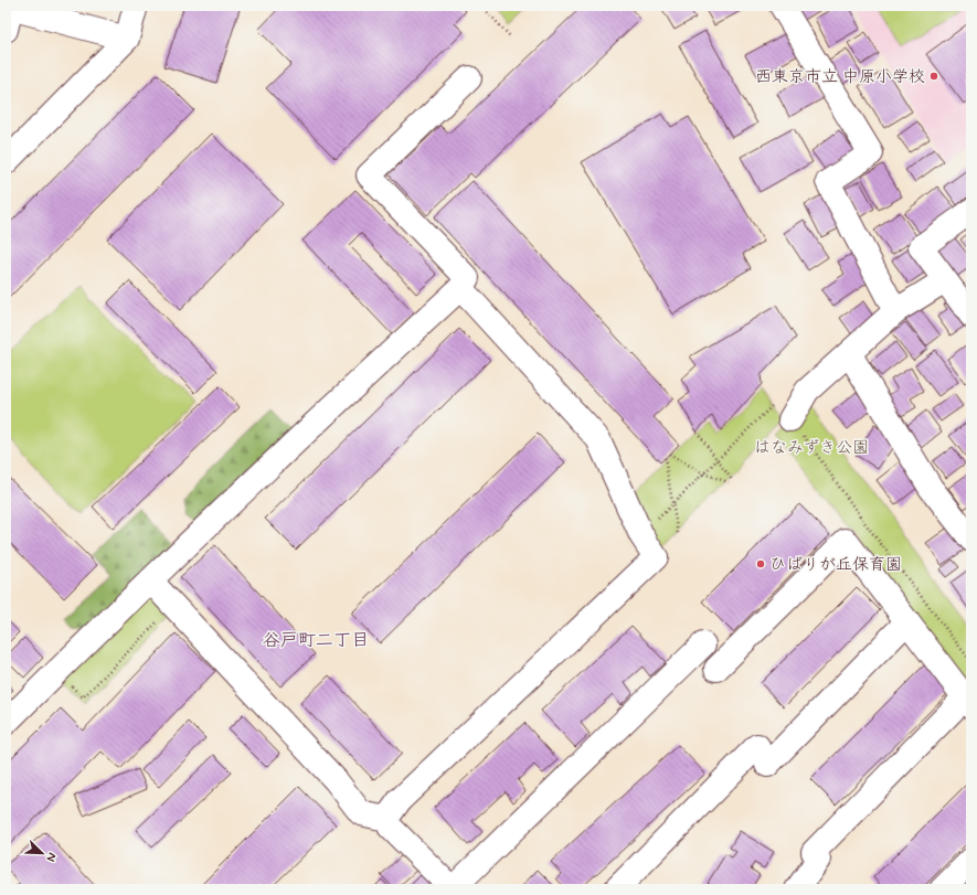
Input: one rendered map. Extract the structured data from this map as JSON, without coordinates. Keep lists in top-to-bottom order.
{
  "districts": ["谷戸町二丁目"],
  "parks": ["はなみずき公園"],
  "places": ["西東京市立 中原小学校", "ひばりが丘保育園"],
  "north": "bottom right"
}
